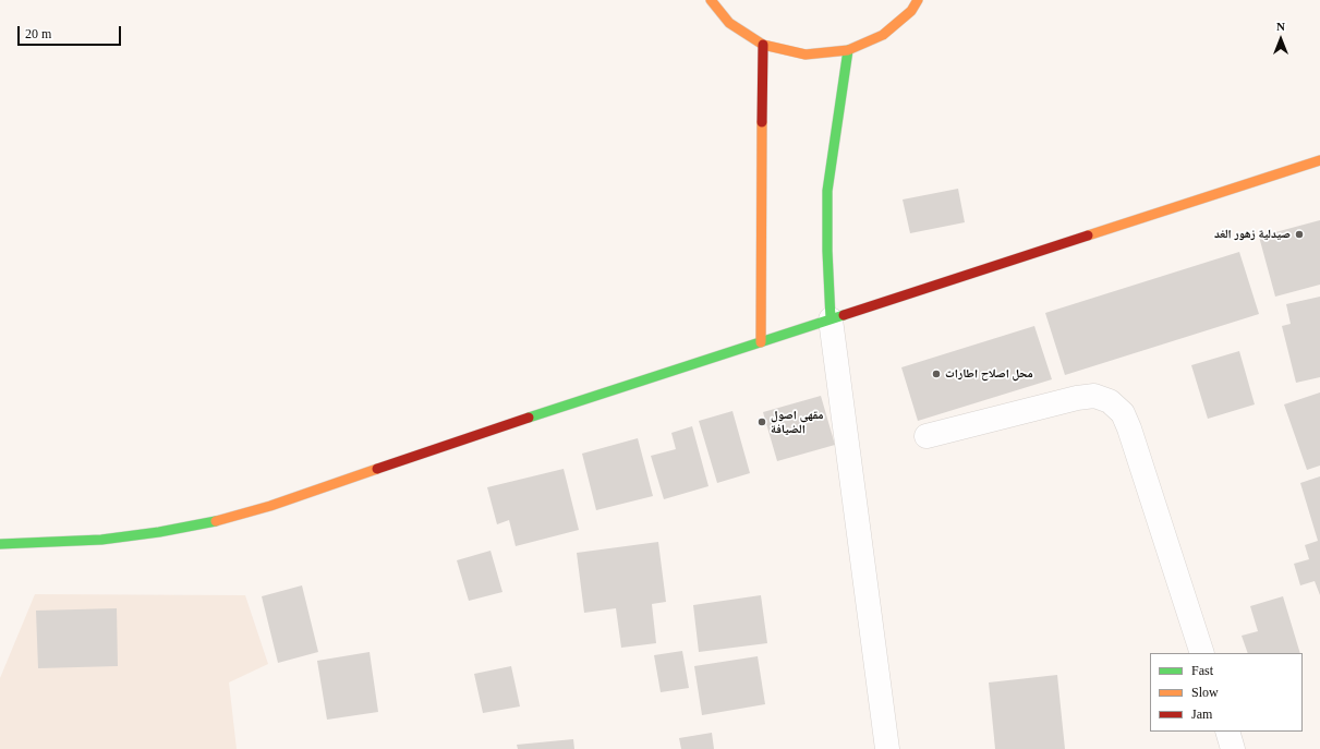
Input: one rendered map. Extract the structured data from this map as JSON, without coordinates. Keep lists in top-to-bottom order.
{
  "places": ["صيدلية زهور الغد", "محل اصلاح اطارات", "مقهى اصول الضيافة"],
  "legend": ["Fast", "Slow", "Jam"],
  "scale_bar": "20 m",
  "north": "top"
}
